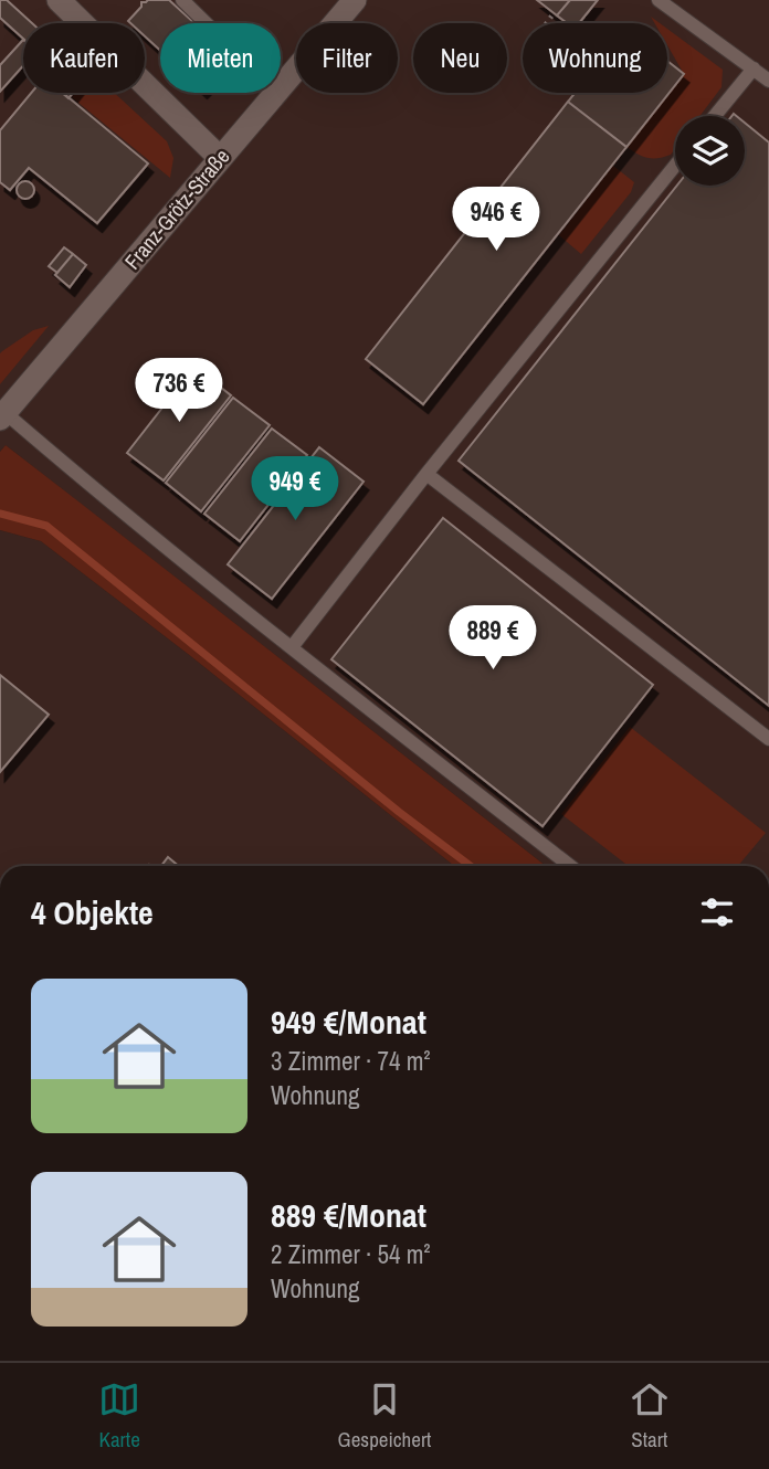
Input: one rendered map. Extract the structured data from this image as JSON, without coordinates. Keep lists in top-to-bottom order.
{
  "streets": {
    "street": ["Franz-Grötz-Straße"]
  },
  "page": {
    "chip": [
      "Kaufen",
      "Mieten",
      "Filter",
      "Neu",
      "Wohnung"
    ],
    "price": [
      "946 €",
      "736 €",
      "949 €",
      "889 €"
    ],
    "heading": "4 Objekte",
    "list": [
      {
        "name": "949 €/Monat",
        "note": "3 Zimmer · 74 m² · Wohnung"
      },
      {
        "name": "889 €/Monat",
        "note": "2 Zimmer · 54 m² · Wohnung"
      }
    ],
    "tabs": ["Karte", "Gespeichert", "Start"]
  }
}
